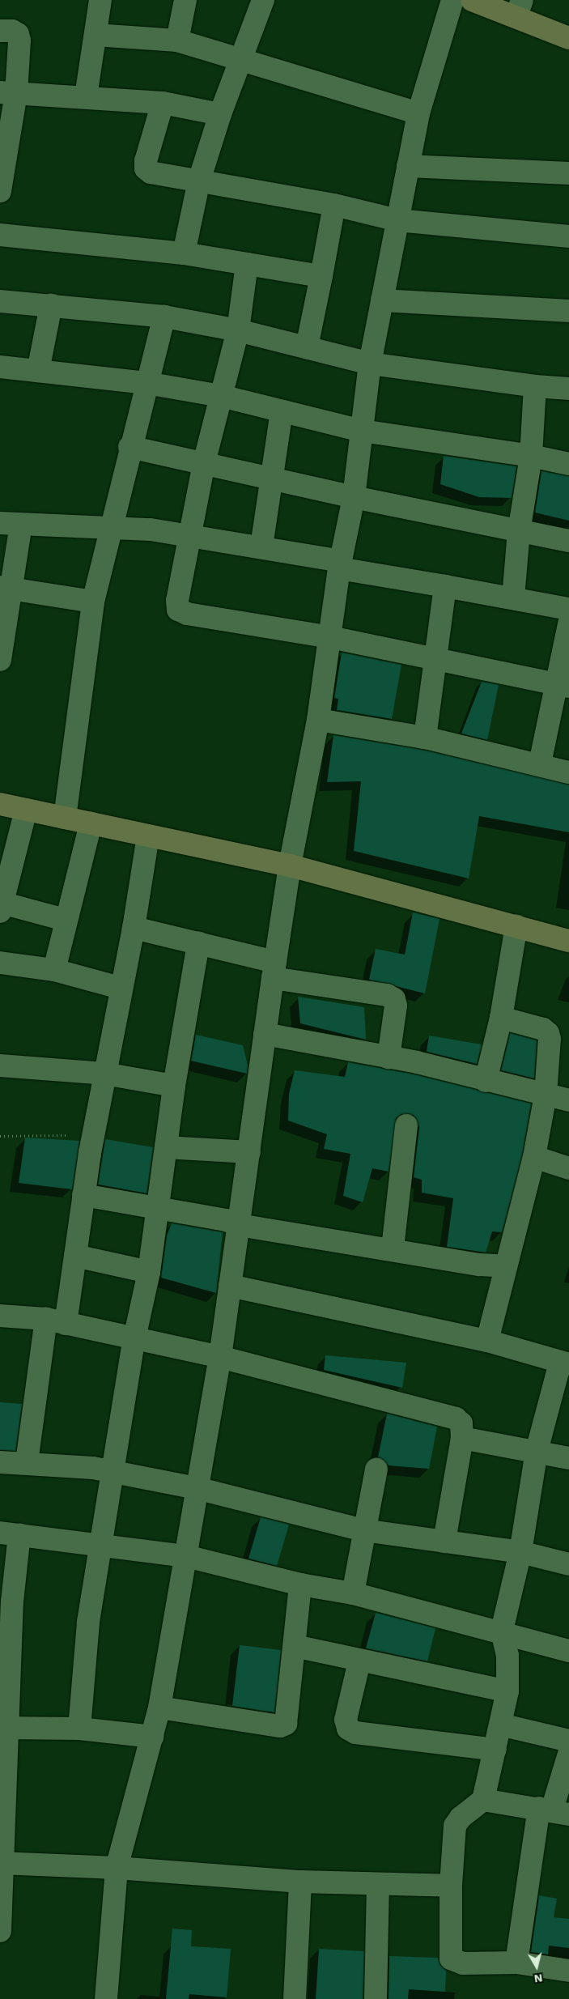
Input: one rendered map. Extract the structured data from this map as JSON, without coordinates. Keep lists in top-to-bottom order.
{
  "north": "bottom"
}
